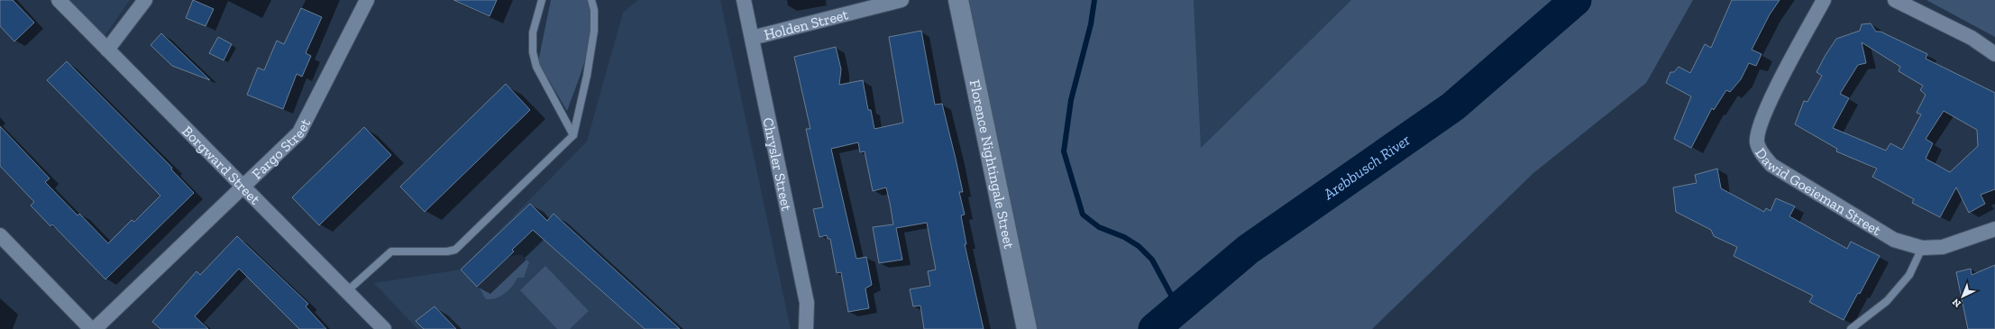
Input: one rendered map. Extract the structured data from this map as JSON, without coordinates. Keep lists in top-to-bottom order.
{
  "streets": {
    "main road": ["Florence Nightingale Street"],
    "street": [
      "Holden Street",
      "Fargo Street",
      "Chrysler Street",
      "Borgward Street",
      "Dawid Goeieman Street"
    ]
  },
  "crossings": [
    ["Holden Street", "Chrysler Street"],
    ["Fargo Street", "Borgward Street"]
  ],
  "water": ["Arebbusch River"],
  "north": "bottom left"
}
